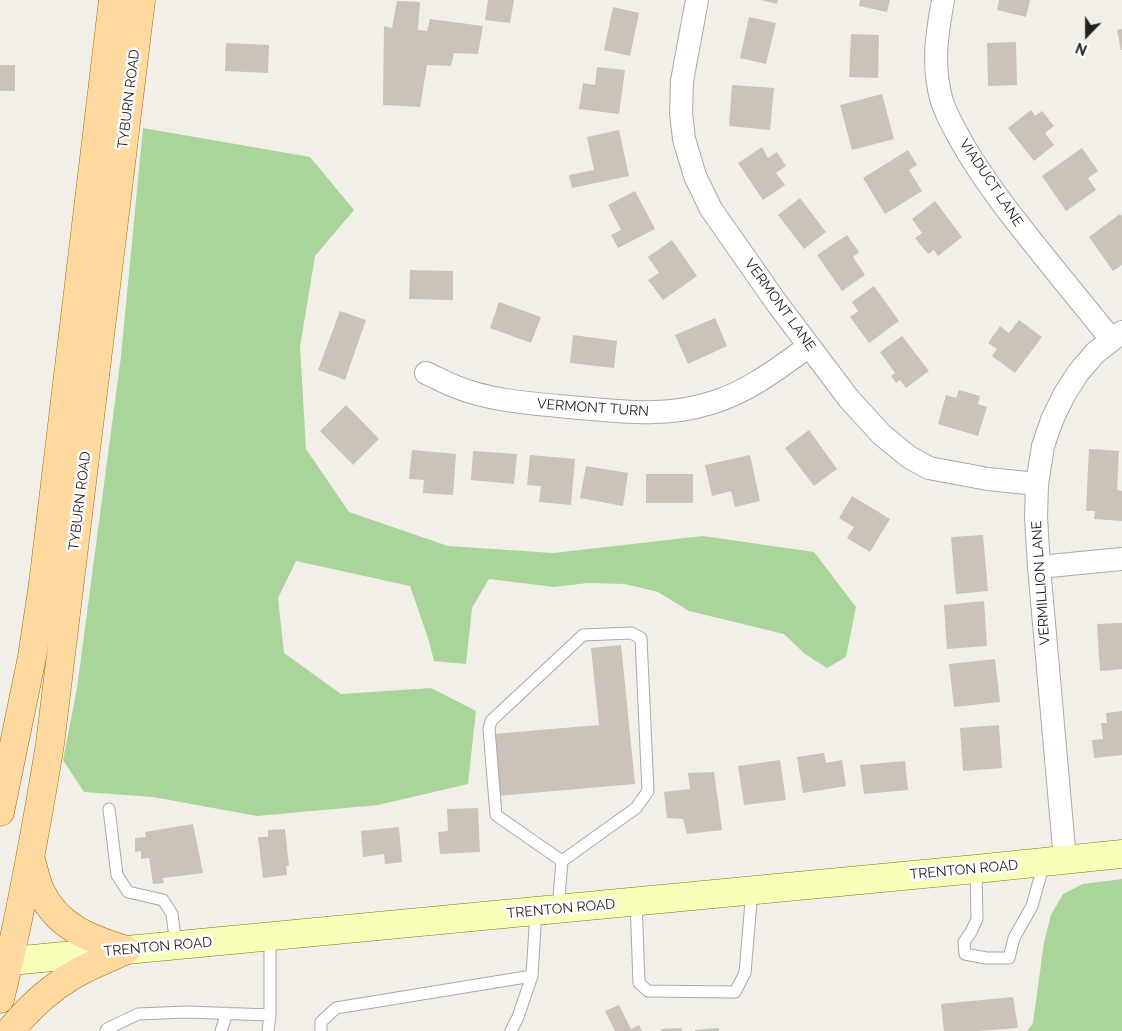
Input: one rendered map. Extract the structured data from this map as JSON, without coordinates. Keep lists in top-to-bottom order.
{
  "streets": {
    "main road": ["TYBURN ROAD", "TRENTON ROAD"],
    "street": [
      "VIADUCT LANE",
      "VERMONT LANE",
      "VERMONT TURN",
      "VERMILLION LANE"
    ]
  },
  "crossings": [
    ["TYBURN ROAD", "TRENTON ROAD"],
    ["VIADUCT LANE", "VERMILLION LANE"],
    ["VERMONT LANE", "VERMONT TURN"],
    ["VERMONT LANE", "VERMILLION LANE"],
    ["VERMILLION LANE", "TRENTON ROAD"]
  ],
  "north": "bottom"
}
